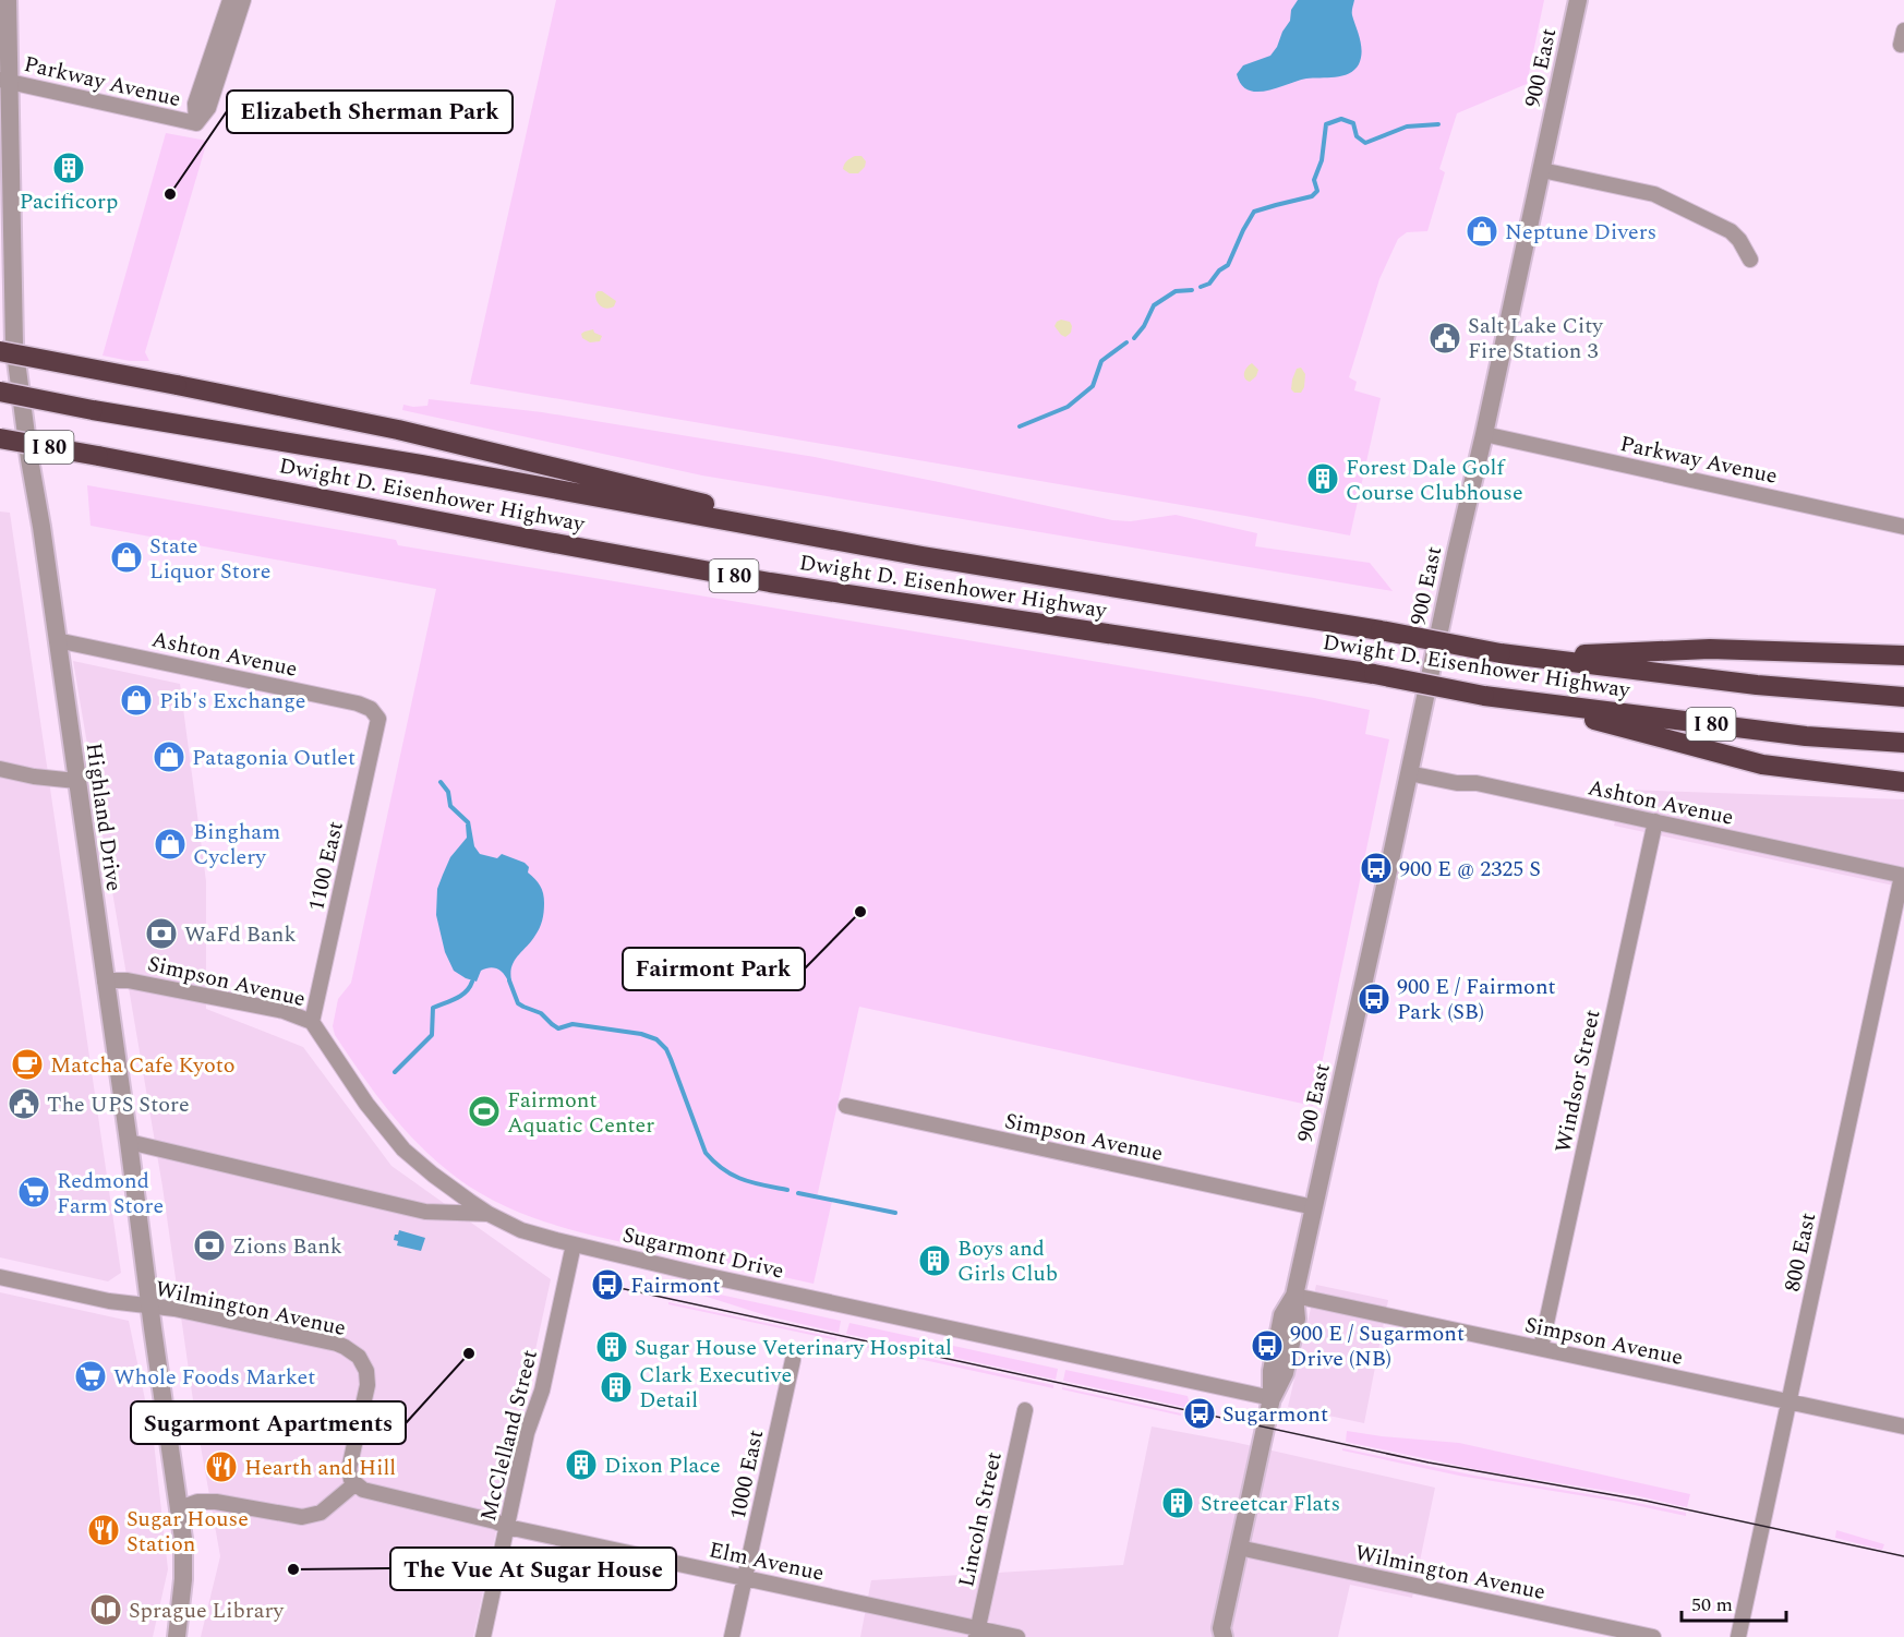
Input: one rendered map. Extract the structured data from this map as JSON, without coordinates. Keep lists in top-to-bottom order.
{
  "streets": {
    "highway": ["I 80", "Dwight D. Eisenhower Highway"],
    "street": [
      "900 East",
      "Parkway Avenue",
      "Ashton Avenue",
      "Highland Drive",
      "1100 East",
      "Simpson Avenue",
      "Windsor Street",
      "Sugarmont Drive",
      "800 East",
      "Wilmington Avenue",
      "McClelland Street",
      "1000 East",
      "Lincoln Street",
      "Elm Avenue"
    ]
  },
  "crossings": [
    ["900 East", "Parkway Avenue"],
    ["900 East", "Ashton Avenue"],
    ["900 East", "Simpson Avenue"],
    ["900 East", "Sugarmont Drive"],
    ["900 East", "Wilmington Avenue"],
    ["Parkway Avenue", "Highland Drive"],
    ["Ashton Avenue", "Highland Drive"],
    ["Ashton Avenue", "1100 East"],
    ["Ashton Avenue", "Windsor Street"],
    ["Ashton Avenue", "800 East"],
    ["Highland Drive", "Simpson Avenue"],
    ["Highland Drive", "Sugarmont Drive"],
    ["Highland Drive", "Wilmington Avenue"],
    ["1100 East", "Simpson Avenue"],
    ["Simpson Avenue", "Windsor Street"],
    ["Simpson Avenue", "Sugarmont Drive"],
    ["Simpson Avenue", "800 East"],
    ["Sugarmont Drive", "McClelland Street"],
    ["McClelland Street", "Elm Avenue"],
    ["1000 East", "Elm Avenue"],
    ["Lincoln Street", "Elm Avenue"]
  ],
  "places": {
    "building": [
      "Pacificorp",
      "Forest Dale Golf Course Clubhouse",
      "Boys and Girls Club",
      "Sugar House Veterinary Hospital",
      "Clark Executive Detail",
      "Dixon Place",
      "Streetcar Flats"
    ],
    "other": [
      "Elizabeth Sherman Park",
      "Fairmont Park",
      "Sugarmont Apartments",
      "The Vue At Sugar House"
    ],
    "shop": [
      "Neptune Divers",
      "State Liquor Store",
      "Pib's Exchange",
      "Patagonia Outlet",
      "Bingham Cyclery"
    ],
    "public building": ["Salt Lake City Fire Station 3", "The UPS Store"],
    "bus stop": [
      "900 E @ 2325 S",
      "900 E / Fairmont Park (SB)",
      "Fairmont",
      "900 E / Sugarmont Drive (NB)",
      "Sugarmont"
    ],
    "bank": ["WaFd Bank", "Zions Bank"],
    "cafe": ["Matcha Cafe Kyoto"],
    "sports": ["Fairmont Aquatic Center"],
    "supermarket": ["Redmond Farm Store", "Whole Foods Market"],
    "restaurant": ["Hearth and Hill", "Sugar House Station"],
    "library": ["Sprague Library"]
  },
  "scale_bar": "50 m"
}
